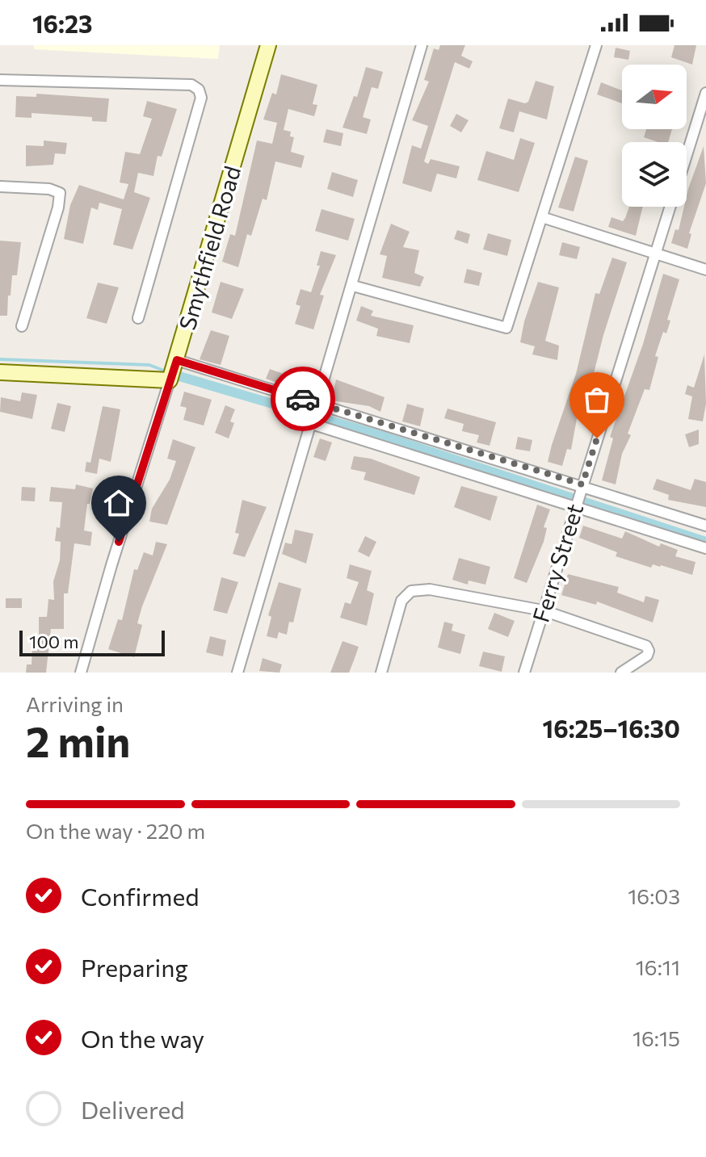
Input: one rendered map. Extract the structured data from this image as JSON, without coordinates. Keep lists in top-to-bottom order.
{
  "streets": {
    "street": ["Smythfield Road", "Ferry Street"]
  },
  "scale_bar": "100 m",
  "north": "right",
  "page": {
    "status": "16:23",
    "scale": "100 m",
    "heading": ["2 min", "Arriving in", "16:25–16:30"],
    "bar": "On the way · 220 m",
    "list": [
      ["Confirmed", "16:03"],
      ["Preparing", "16:11"],
      ["On the way", "16:15"],
      "Delivered"
    ]
  }
}
